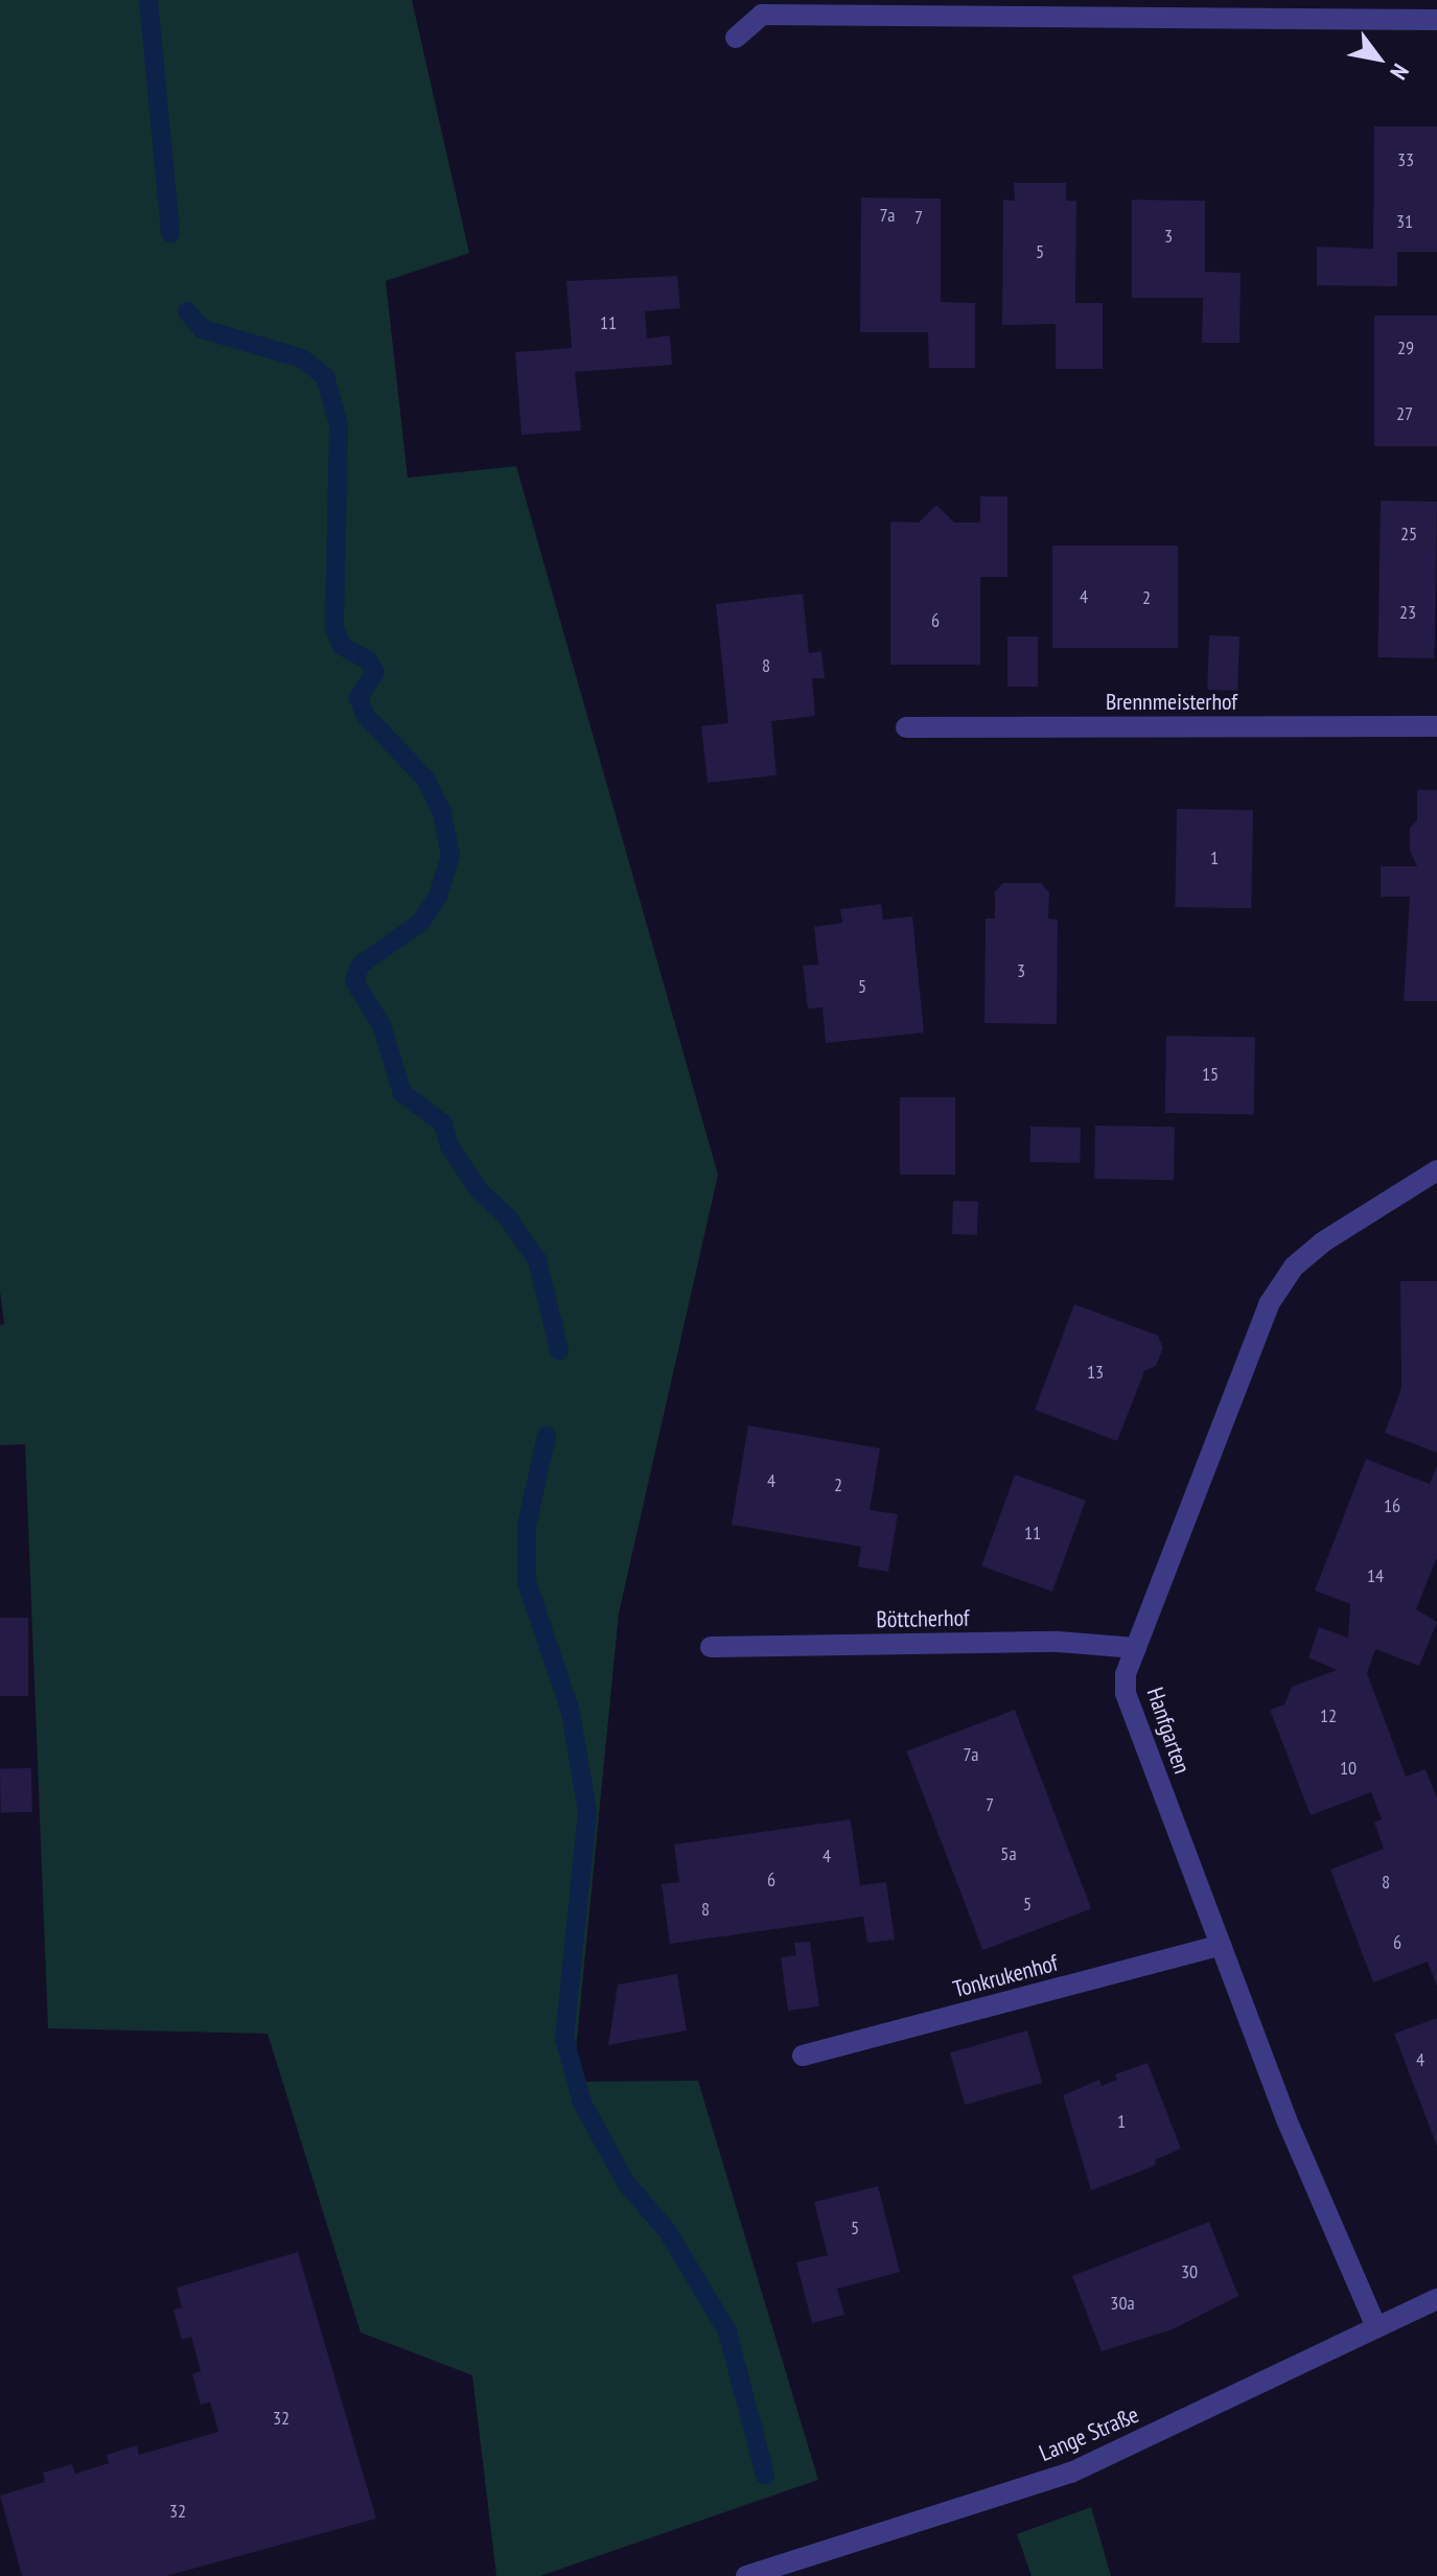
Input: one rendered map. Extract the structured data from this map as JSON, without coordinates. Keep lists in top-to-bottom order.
{
  "streets": {
    "street": [
      "Brennmeisterhof",
      "Böttcherhof",
      "Hanfgarten",
      "Tonkrukenhof",
      "Lange Straße"
    ]
  },
  "crossings": [
    ["Böttcherhof", "Hanfgarten"],
    ["Hanfgarten", "Tonkrukenhof"],
    ["Hanfgarten", "Lange Straße"]
  ],
  "house_numbers": [
    "33",
    "7a",
    "7",
    "31",
    "3",
    "5",
    "11",
    "29",
    "27",
    "25",
    "4",
    "2",
    "23",
    "6",
    "8",
    "1",
    "3",
    "5",
    "15",
    "13",
    "4",
    "2",
    "16",
    "11",
    "14",
    "12",
    "7a",
    "10",
    "7",
    "5a",
    "4",
    "6",
    "8",
    "5",
    "8",
    "6",
    "4",
    "1",
    "5",
    "30",
    "30a",
    "32",
    "32"
  ],
  "north": "bottom right"
}
